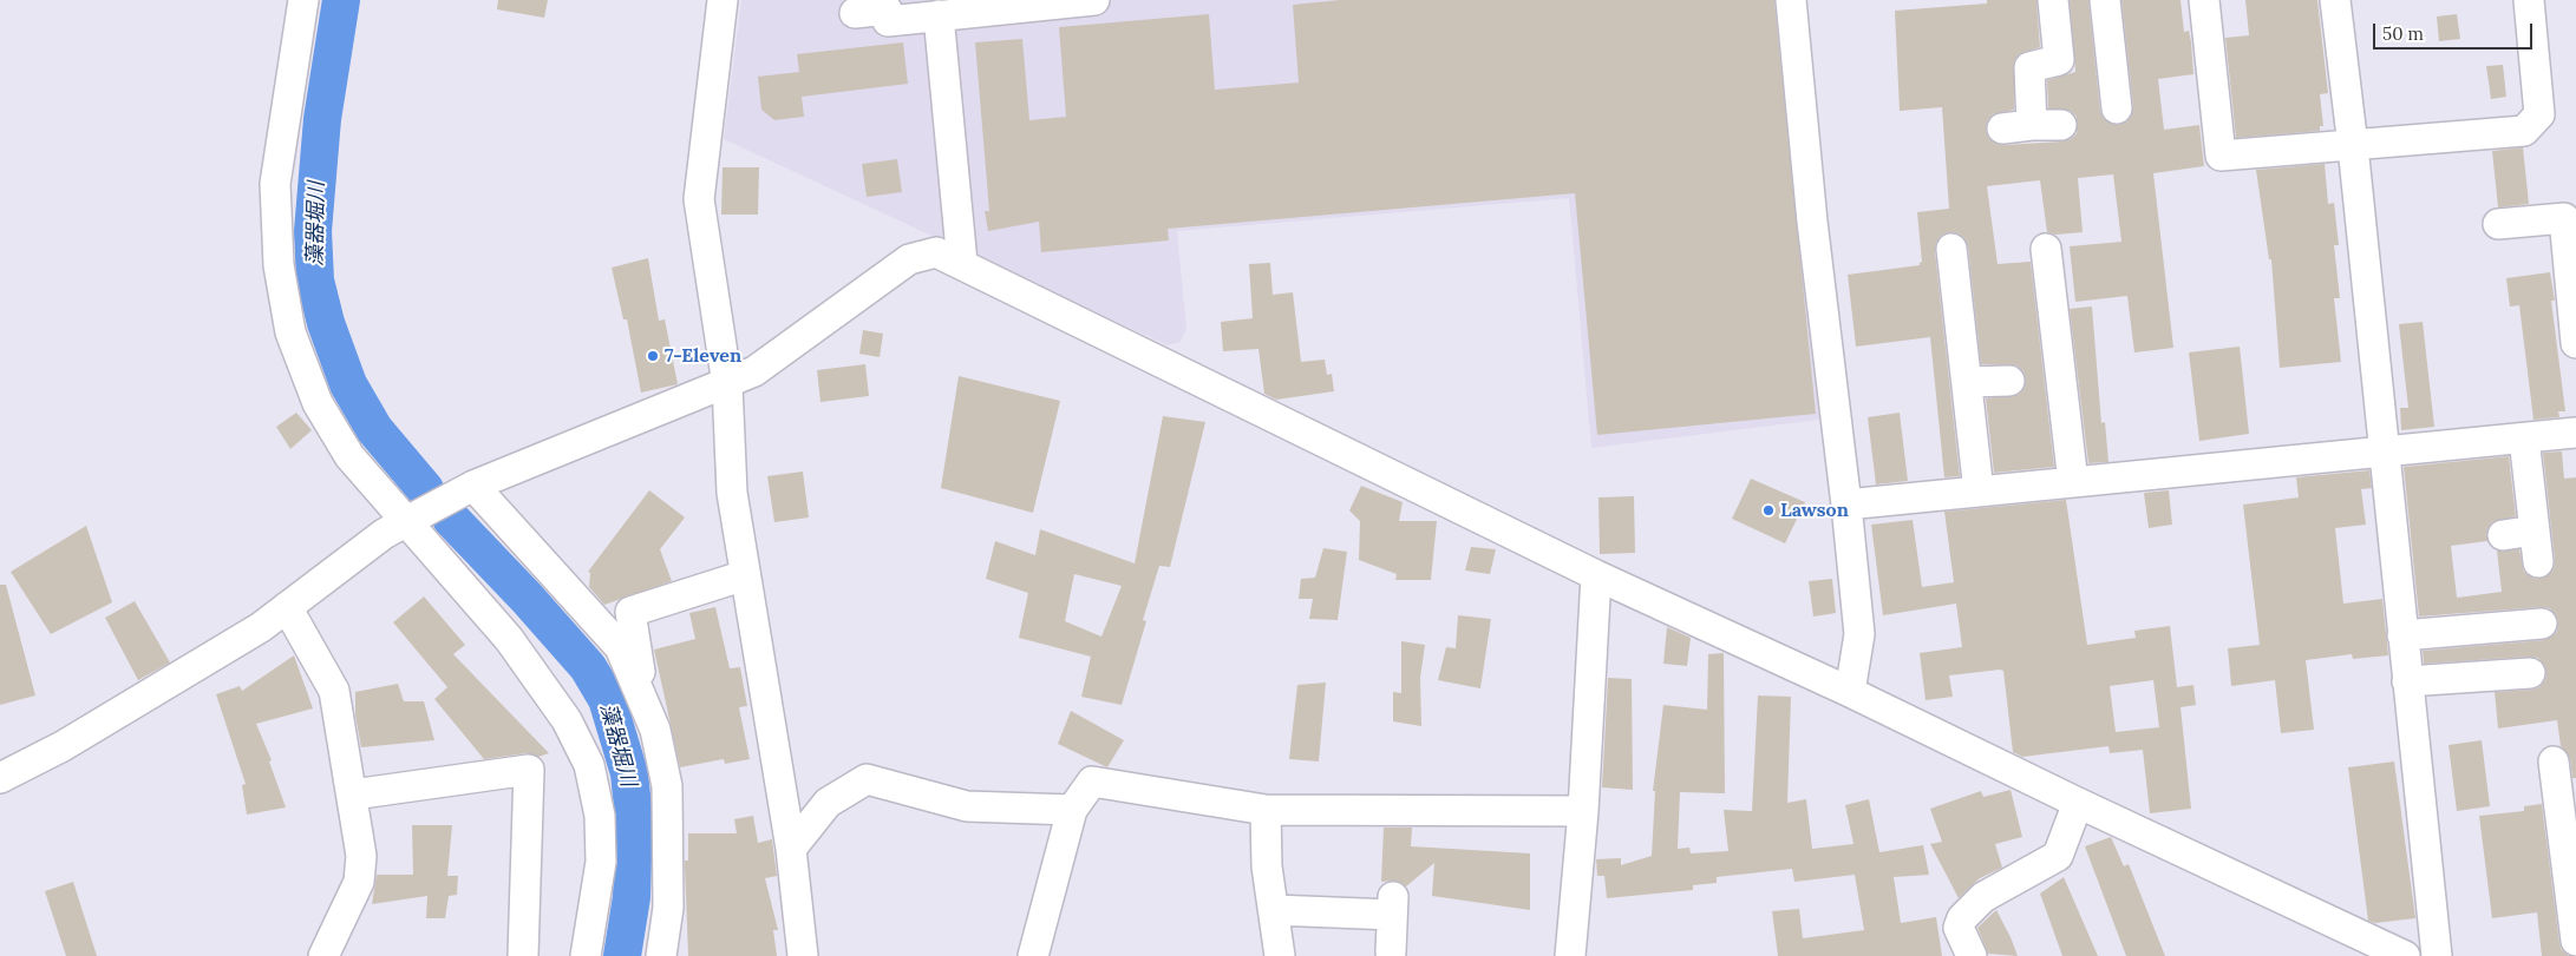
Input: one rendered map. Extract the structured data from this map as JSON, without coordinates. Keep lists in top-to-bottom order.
{
  "water": ["藻器堀川"],
  "places": ["7-Eleven", "Lawson"],
  "scale_bar": "50 m"
}
